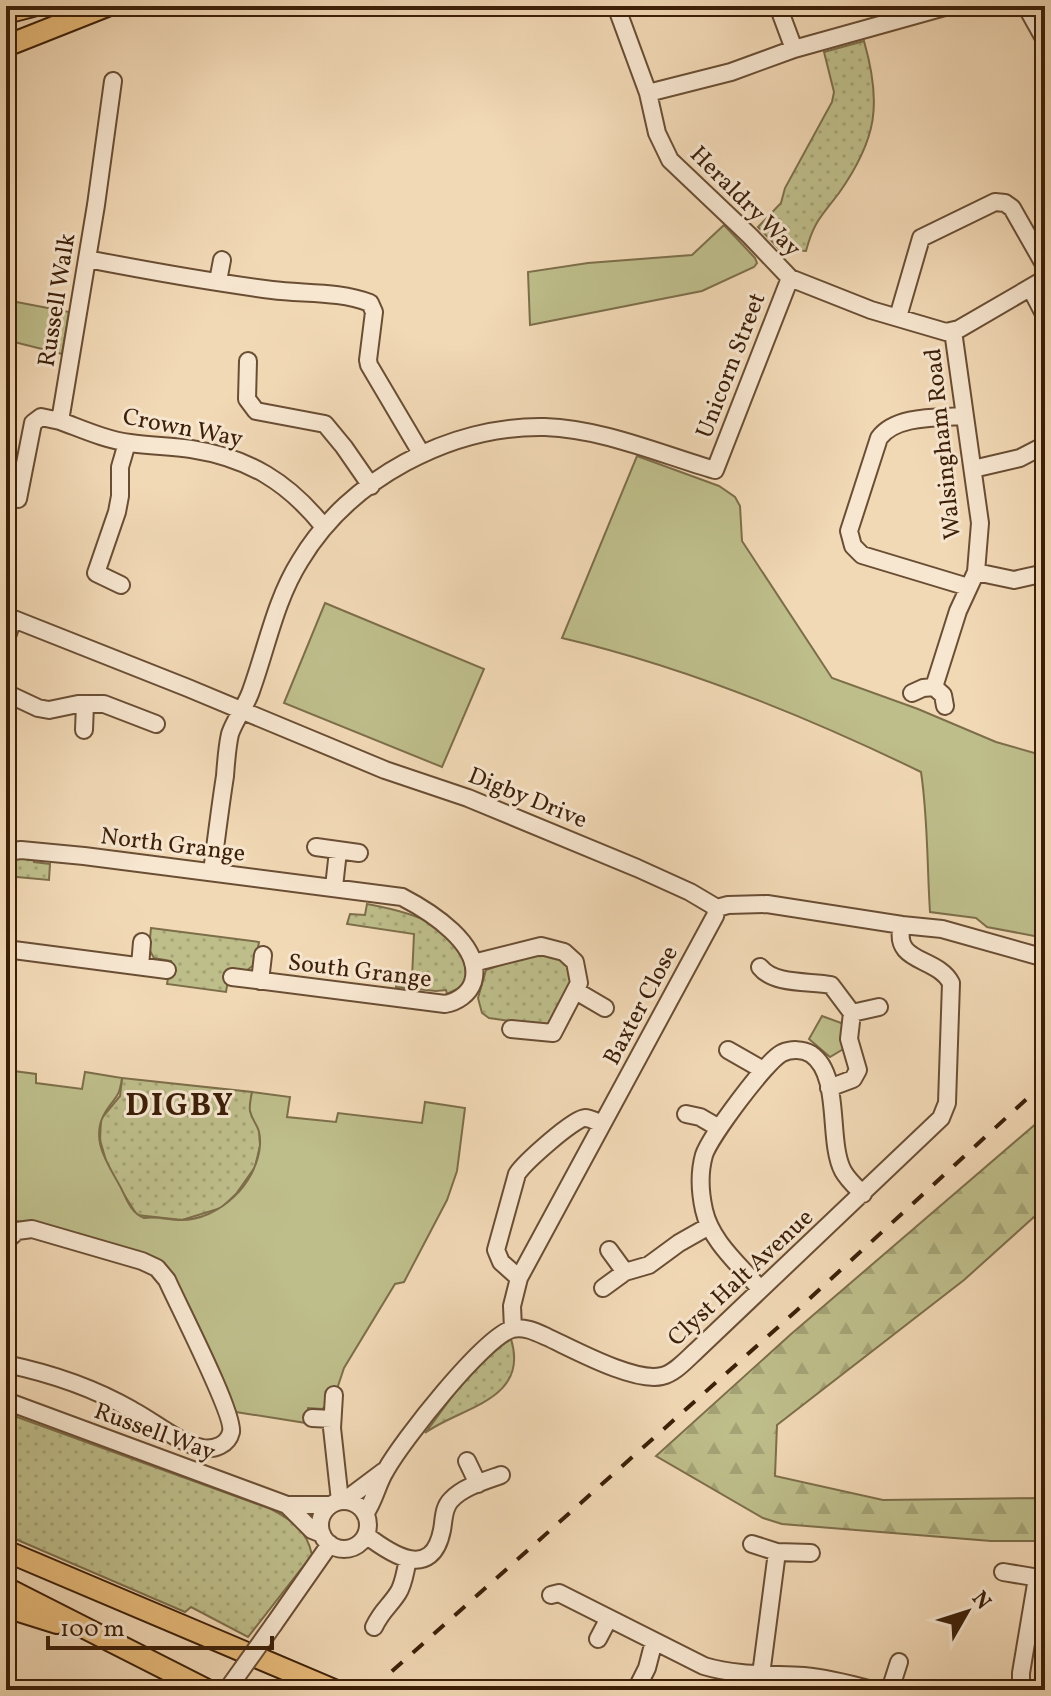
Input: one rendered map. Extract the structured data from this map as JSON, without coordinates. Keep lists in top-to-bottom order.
{
  "streets": {
    "street": [
      "Heraldry Way",
      "Russell Walk",
      "Unicorn Street",
      "Crown Way",
      "Walsingham Road",
      "Digby Drive",
      "North Grange",
      "South Grange",
      "Baxter Close",
      "Clyst Halt Avenue",
      "Russell Way"
    ]
  },
  "crossings": [
    ["Heraldry Way", "Unicorn Street"],
    ["Heraldry Way", "Walsingham Road"],
    ["Russell Walk", "Crown Way"],
    ["Digby Drive", "Baxter Close"],
    ["North Grange", "South Grange"],
    ["Baxter Close", "Clyst Halt Avenue"]
  ],
  "districts": ["DIGBY"],
  "scale_bar": "100 m",
  "north": "top right"
}
